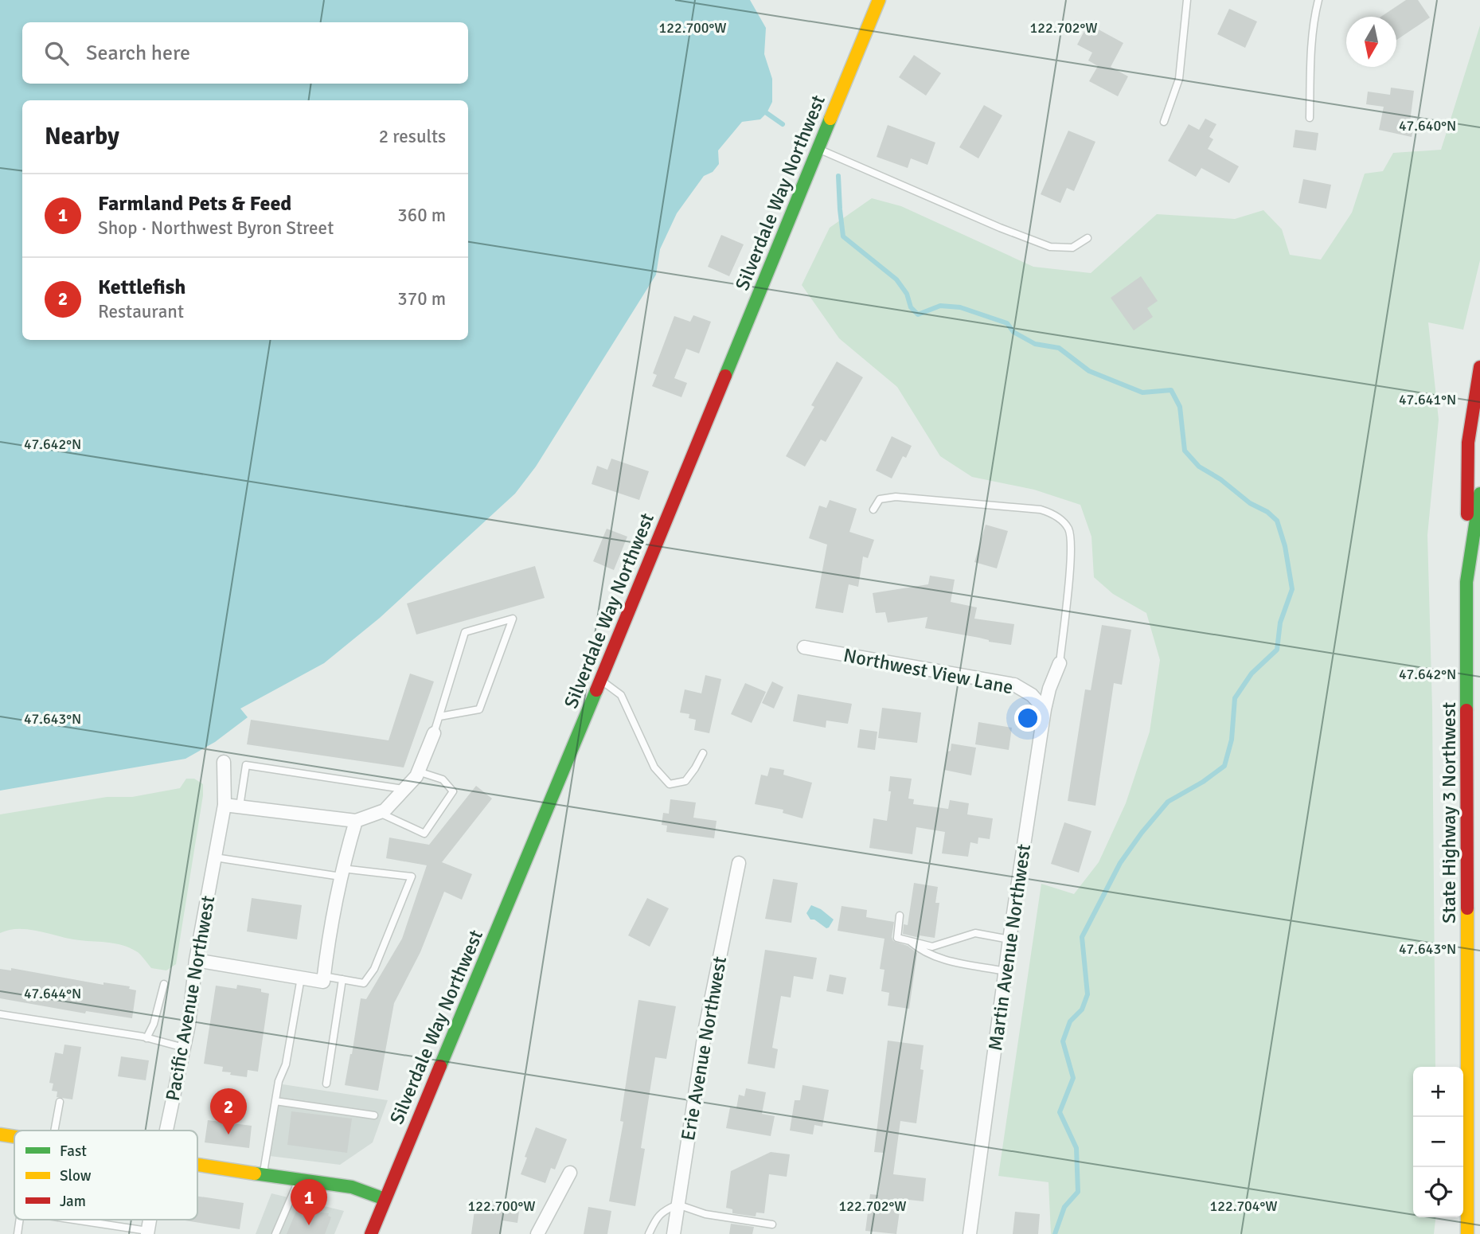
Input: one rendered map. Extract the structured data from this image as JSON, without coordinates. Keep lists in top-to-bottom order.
{
  "streets": {
    "main road": ["Silverdale Way Northwest", "State Highway 3 Northwest"],
    "street": [
      "Northwest View Lane",
      "Martin Avenue Northwest",
      "Pacific Avenue Northwest",
      "Erie Avenue Northwest"
    ]
  },
  "crossings": [
    ["Northwest View Lane", "Martin Avenue Northwest"]
  ],
  "legend": ["Fast", "Slow", "Jam"],
  "north": "bottom",
  "page": {
    "search": "Search here",
    "heading": ["Nearby", "2 results"],
    "list": [
      {
        "mark": "1",
        "name": "Farmland Pets & Feed",
        "note": "Shop · Northwest Byron Street",
        "value": "360 m"
      },
      {
        "mark": "2",
        "name": "Kettlefish",
        "note": "Restaurant",
        "value": "370 m"
      }
    ],
    "map_buttons": ["+", "−"],
    "pins": ["2", "1"]
  },
  "coordinates": [
    "122.700°W",
    "122.702°W",
    "47.640°N",
    "47.641°N",
    "47.642°N",
    "47.643°N",
    "47.644°N",
    "122.704°W"
  ]
}
